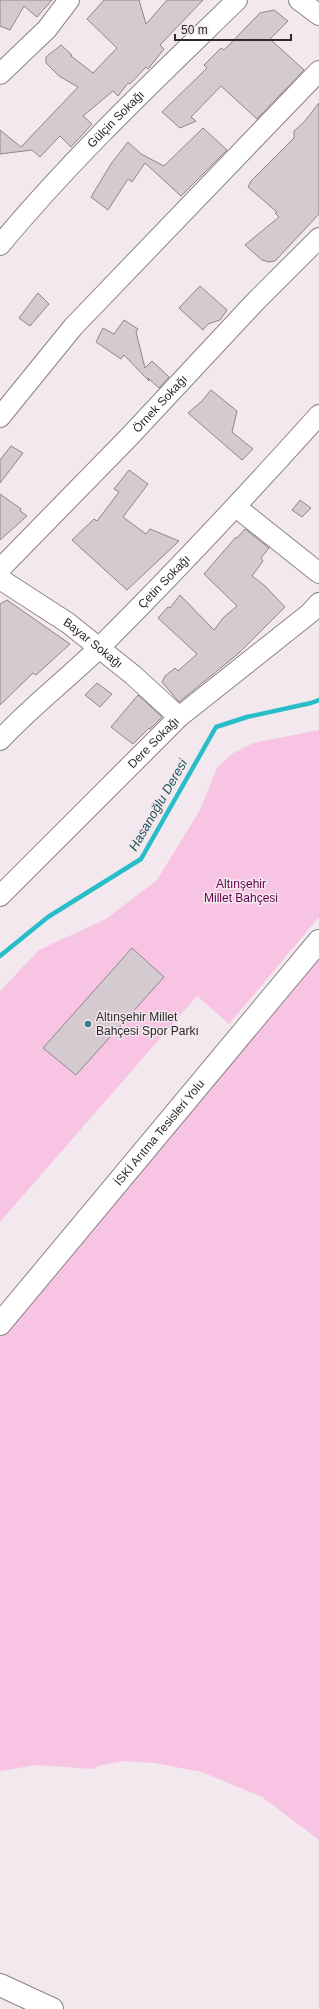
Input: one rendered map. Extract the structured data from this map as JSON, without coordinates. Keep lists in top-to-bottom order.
{
  "streets": {
    "main road": ["İSKİ Arıtma Tesisleri Yolu"],
    "street": [
      "Gülçin Sokağı",
      "Örnek Sokağı",
      "Çetin Sokağı",
      "Bayar Sokağı",
      "Dere Sokağı"
    ]
  },
  "crossings": [
    ["Çetin Sokağı", "Bayar Sokağı"],
    ["Bayar Sokağı", "Dere Sokağı"]
  ],
  "water": ["Hasanoğlu Deresi"],
  "parks": ["Altınşehir Millet Bahçesi"],
  "places": ["Altınşehir Millet Bahçesi Spor Parkı"],
  "scale_bar": "50 m"
}
